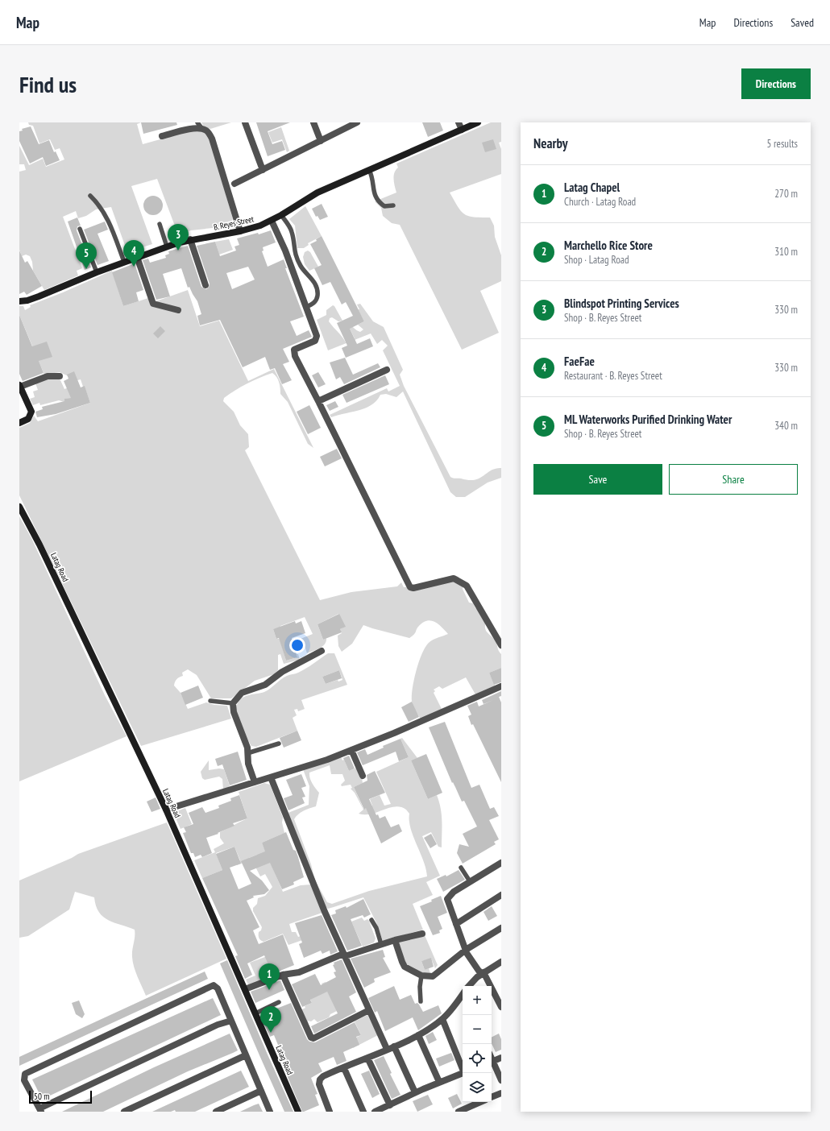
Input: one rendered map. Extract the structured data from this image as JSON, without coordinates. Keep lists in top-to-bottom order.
{
  "streets": {
    "street": ["B. Reyes Street", "Latag Road"]
  },
  "scale_bar": "50 m",
  "page": {
    "header": "Map",
    "nav": ["Map", "Directions", "Saved"],
    "buttons": [
      "Directions",
      ["Save", "Share"]
    ],
    "title": "Find us",
    "heading": ["Nearby", "5 results"],
    "list": [
      {
        "mark": "1",
        "name": "Latag Chapel",
        "note": "Church · Latag Road",
        "value": "270 m"
      },
      {
        "mark": "2",
        "name": "Marchello Rice Store",
        "note": "Shop · Latag Road",
        "value": "310 m"
      },
      {
        "mark": "3",
        "name": "Blindspot Printing Services",
        "note": "Shop · B. Reyes Street",
        "value": "330 m"
      },
      {
        "mark": "4",
        "name": "FaeFae",
        "note": "Restaurant · B. Reyes Street",
        "value": "330 m"
      },
      {
        "mark": "5",
        "name": "ML Waterworks Purified Drinking Water",
        "note": "Shop · B. Reyes Street",
        "value": "340 m"
      }
    ],
    "pins": [
      "3",
      "4",
      "5",
      "1",
      "2"
    ],
    "map_buttons": ["+", "−"],
    "scale": "50 m"
  }
}
